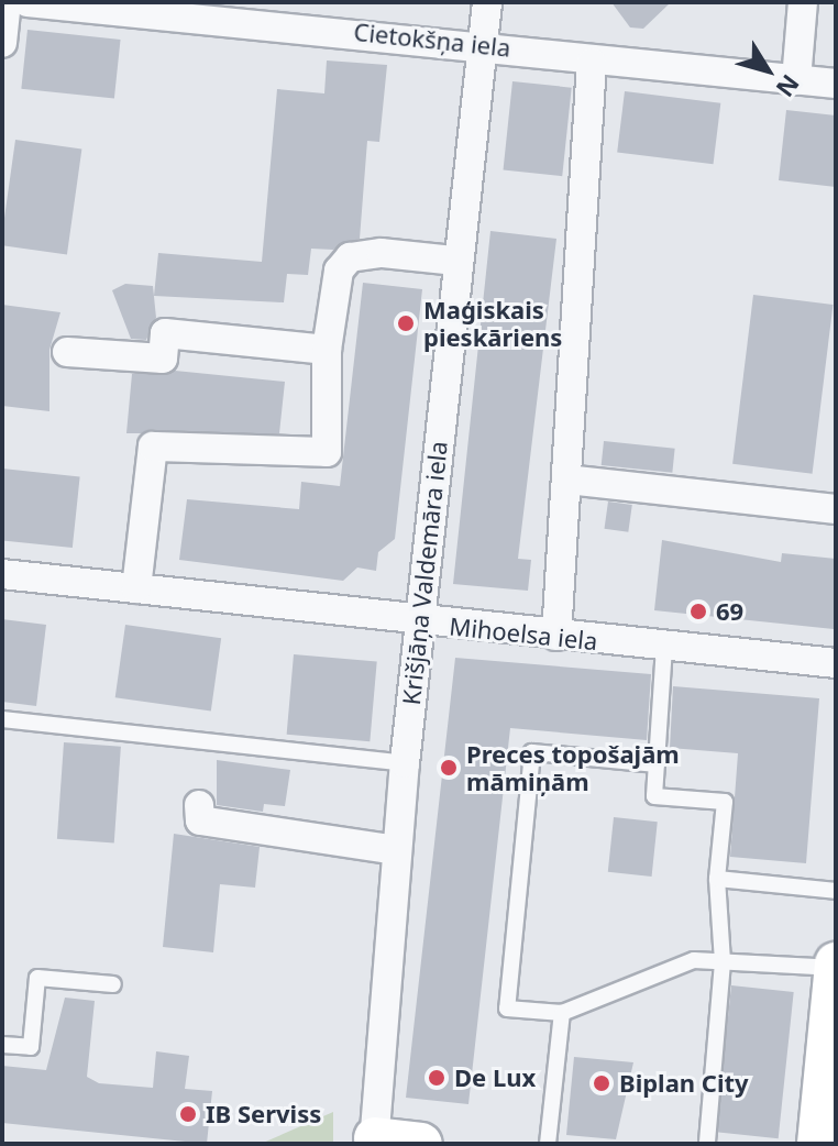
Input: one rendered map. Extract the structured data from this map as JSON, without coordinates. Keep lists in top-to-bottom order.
{
  "streets": {
    "street": ["Cietokšņa iela", "Krišjāņa Valdemāra iela", "Mihoelsa iela"]
  },
  "crossings": [
    ["Cietokšņa iela", "Krišjāņa Valdemāra iela"],
    ["Krišjāņa Valdemāra iela", "Mihoelsa iela"]
  ],
  "places": [
    "Maģiskais pieskāriens",
    "69",
    "Preces topošajām māmiņām",
    "De Lux",
    "Biplan City",
    "IB Serviss"
  ],
  "north": "bottom right"
}
